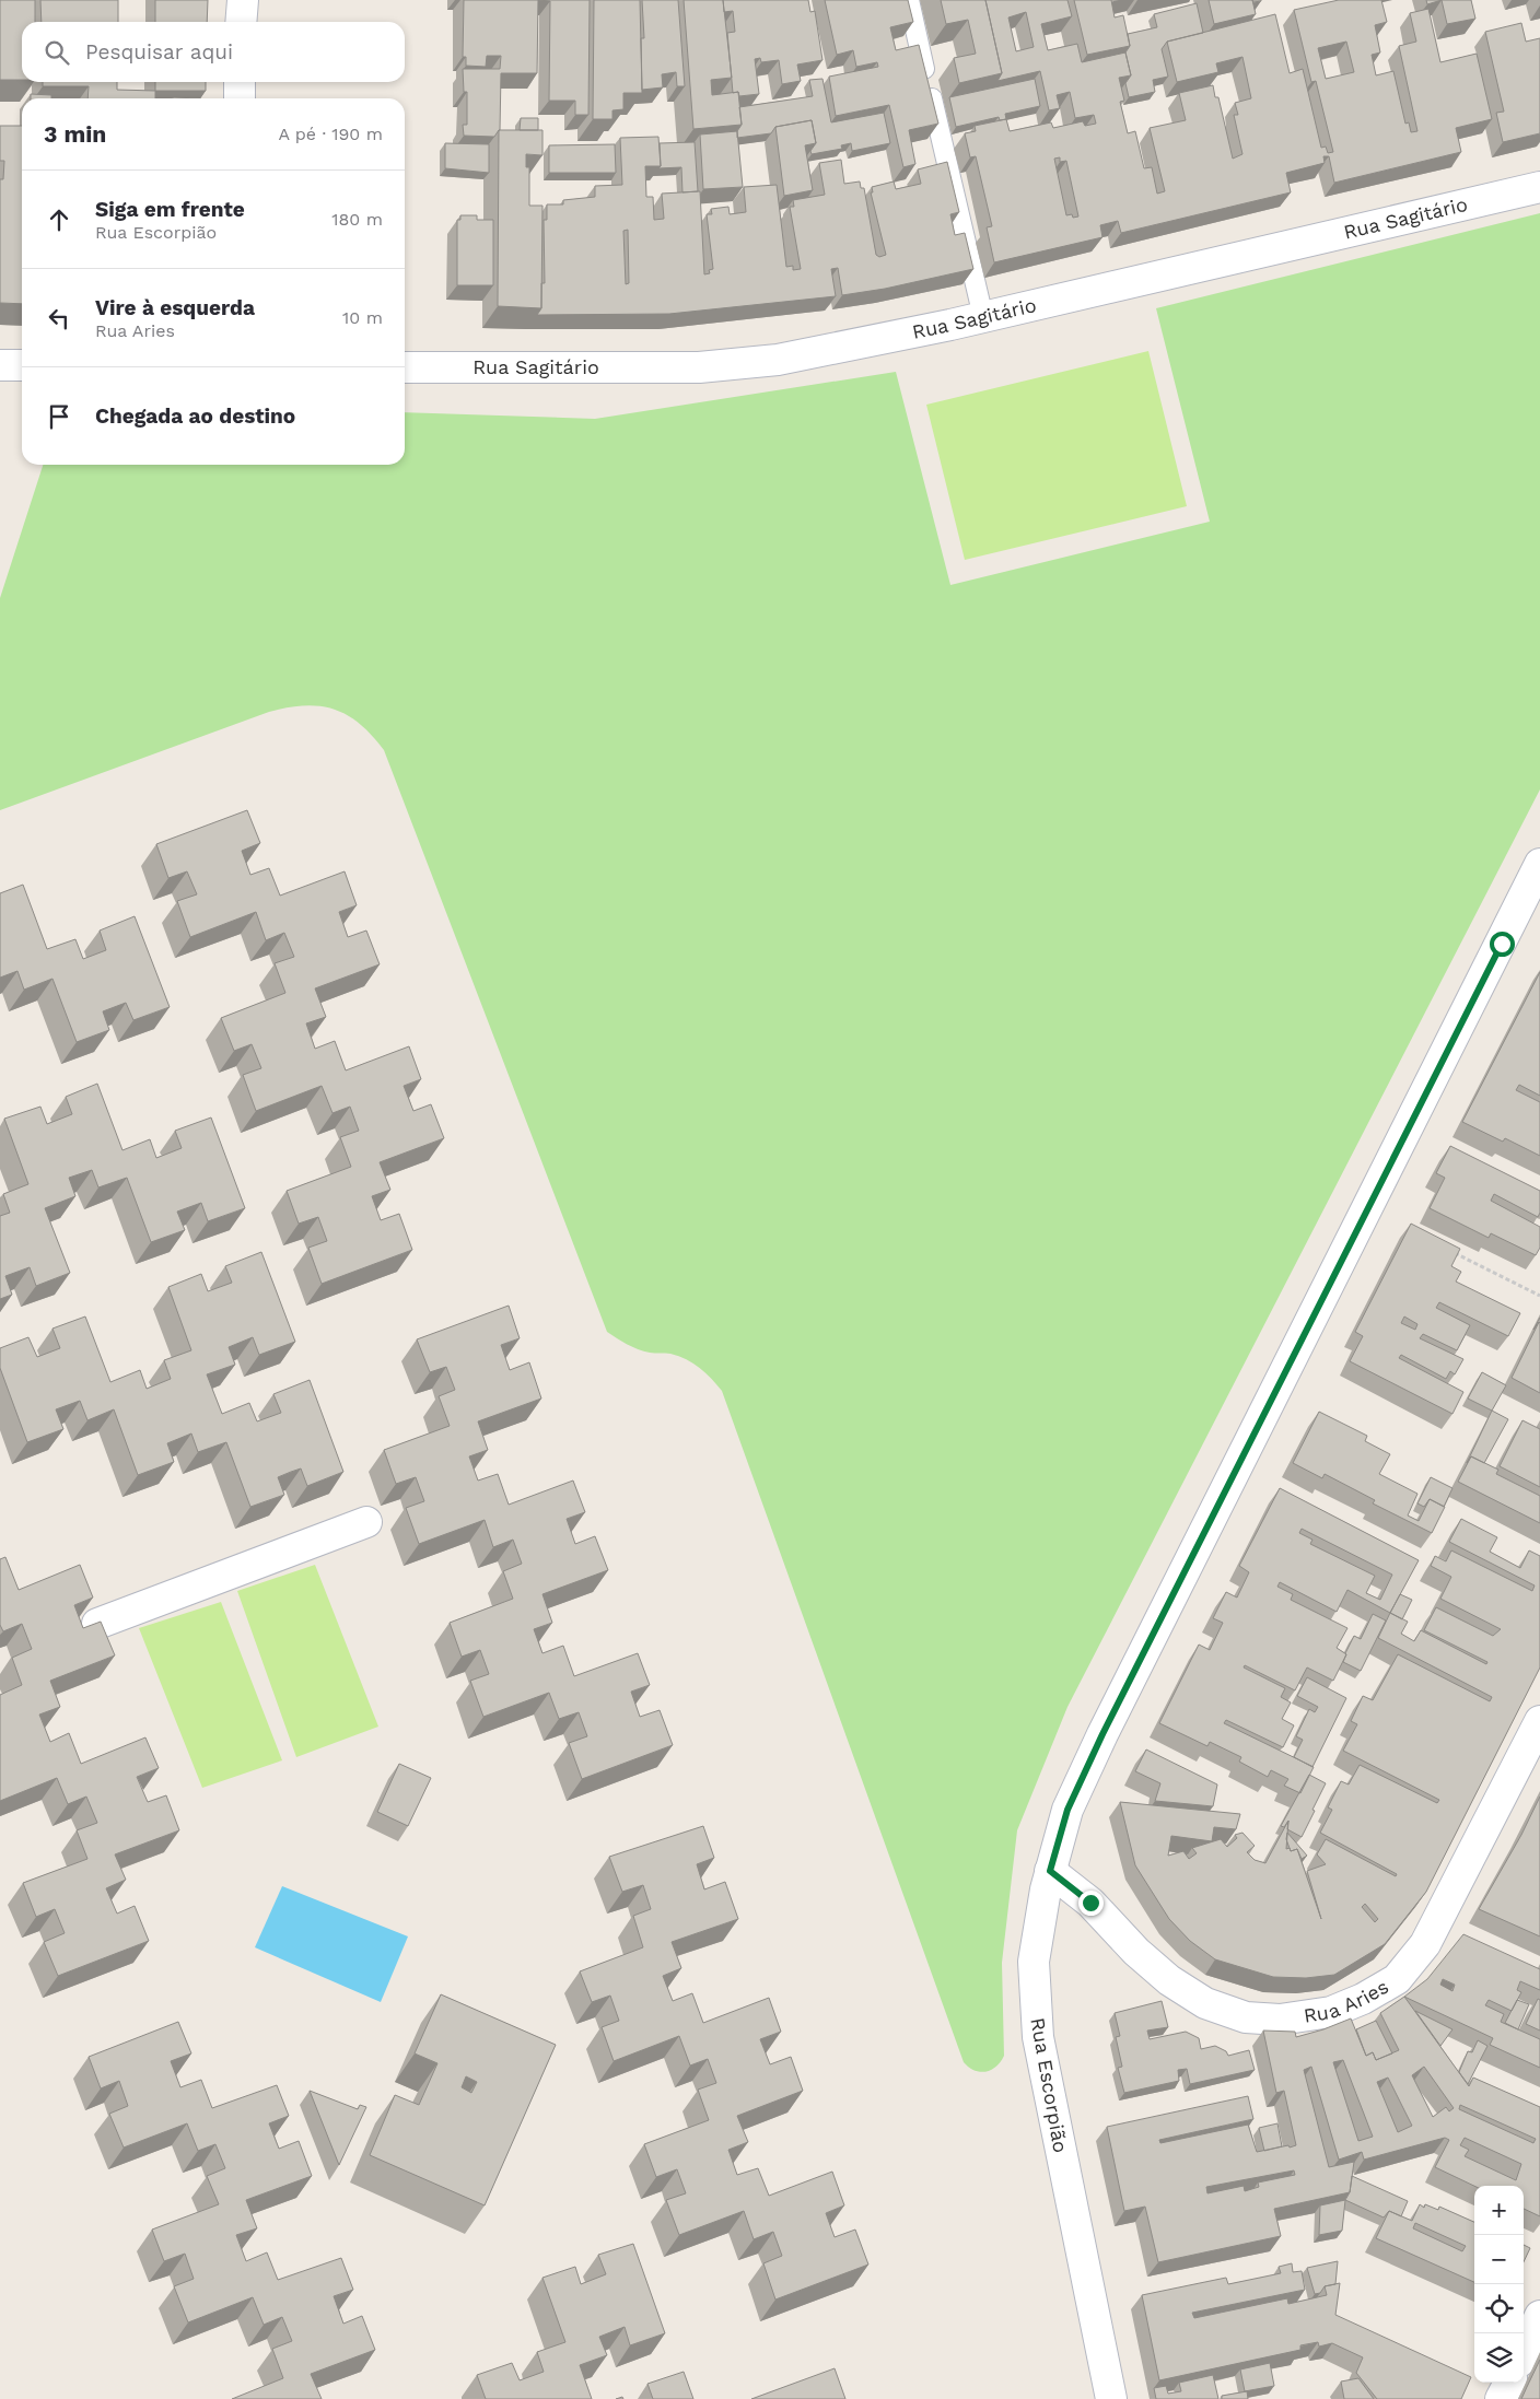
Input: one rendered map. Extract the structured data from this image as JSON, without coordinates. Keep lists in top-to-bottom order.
{
  "streets": {
    "street": ["Rua Sagitário", "Rua Aries", "Rua Escorpião"]
  },
  "crossings": [
    ["Rua Aries", "Rua Escorpião"]
  ],
  "page": {
    "search": "Pesquisar aqui",
    "heading": ["3 min", "A pé · 190 m"],
    "list": [
      ["Siga em frente", "Rua Escorpião", "180 m"],
      ["Vire à esquerda", "Rua Aries", "10 m"],
      "Chegada ao destino"
    ],
    "map_buttons": ["+", "−"]
  }
}
